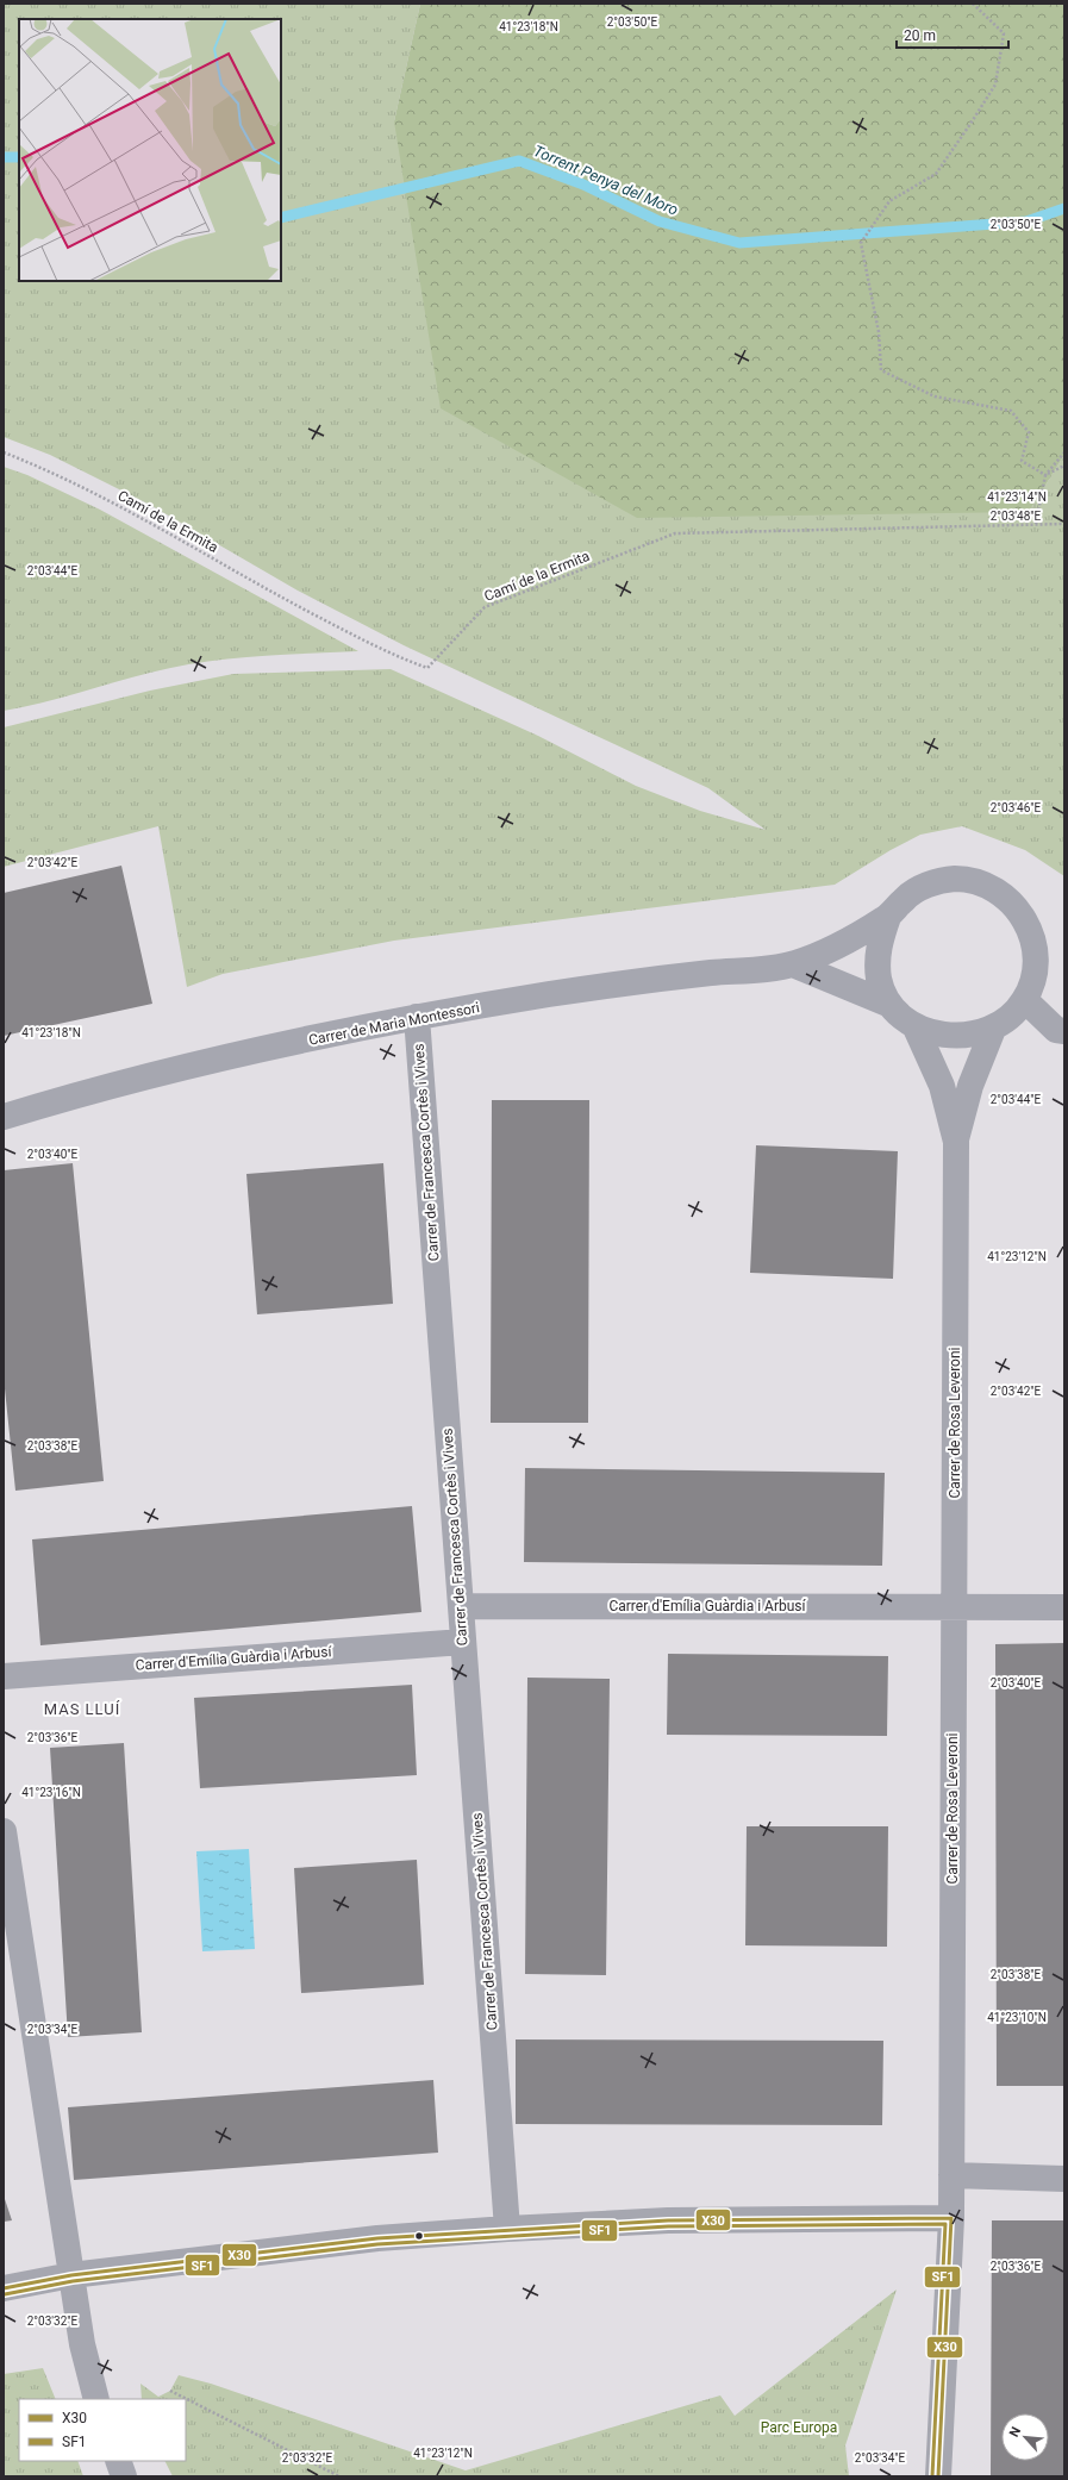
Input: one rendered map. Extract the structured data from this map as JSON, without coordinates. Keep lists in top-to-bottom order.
{
  "streets": {
    "street": [
      "Carrer de Maria Montessori",
      "Carrer de Francesca Cortès i Vives",
      "Carrer de Rosa Leveroni",
      "Carrer d'Emília Guàrdia i Arbusí"
    ],
    "path": ["Camí de la Ermita"]
  },
  "crossings": [
    ["Carrer de Maria Montessori", "Carrer de Francesca Cortès i Vives"],
    ["Carrer de Maria Montessori", "Carrer de Rosa Leveroni"],
    ["Carrer de Francesca Cortès i Vives", "Carrer d'Emília Guàrdia i Arbusí"],
    ["Carrer de Rosa Leveroni", "Carrer d'Emília Guàrdia i Arbusí"]
  ],
  "districts": ["MAS LLUÍ"],
  "water": ["Torrent Penya del Moro"],
  "parks": ["Parc Europa"],
  "lines": ["transit line X30", "transit line SF1"],
  "legend": ["X30", "SF1"],
  "scale_bar": "20 m",
  "north": "top left",
  "coordinates": [
    "2°03'50\"E",
    "41°23'18\"N",
    "41°23'14\"N",
    "2°03'48\"E",
    "2°03'44\"E",
    "2°03'46\"E",
    "2°03'42\"E",
    "2°03'40\"E",
    "41°23'12\"N",
    "2°03'38\"E",
    "2°03'36\"E",
    "41°23'16\"N",
    "41°23'10\"N",
    "2°03'34\"E",
    "2°03'32\"E"
  ]
}
